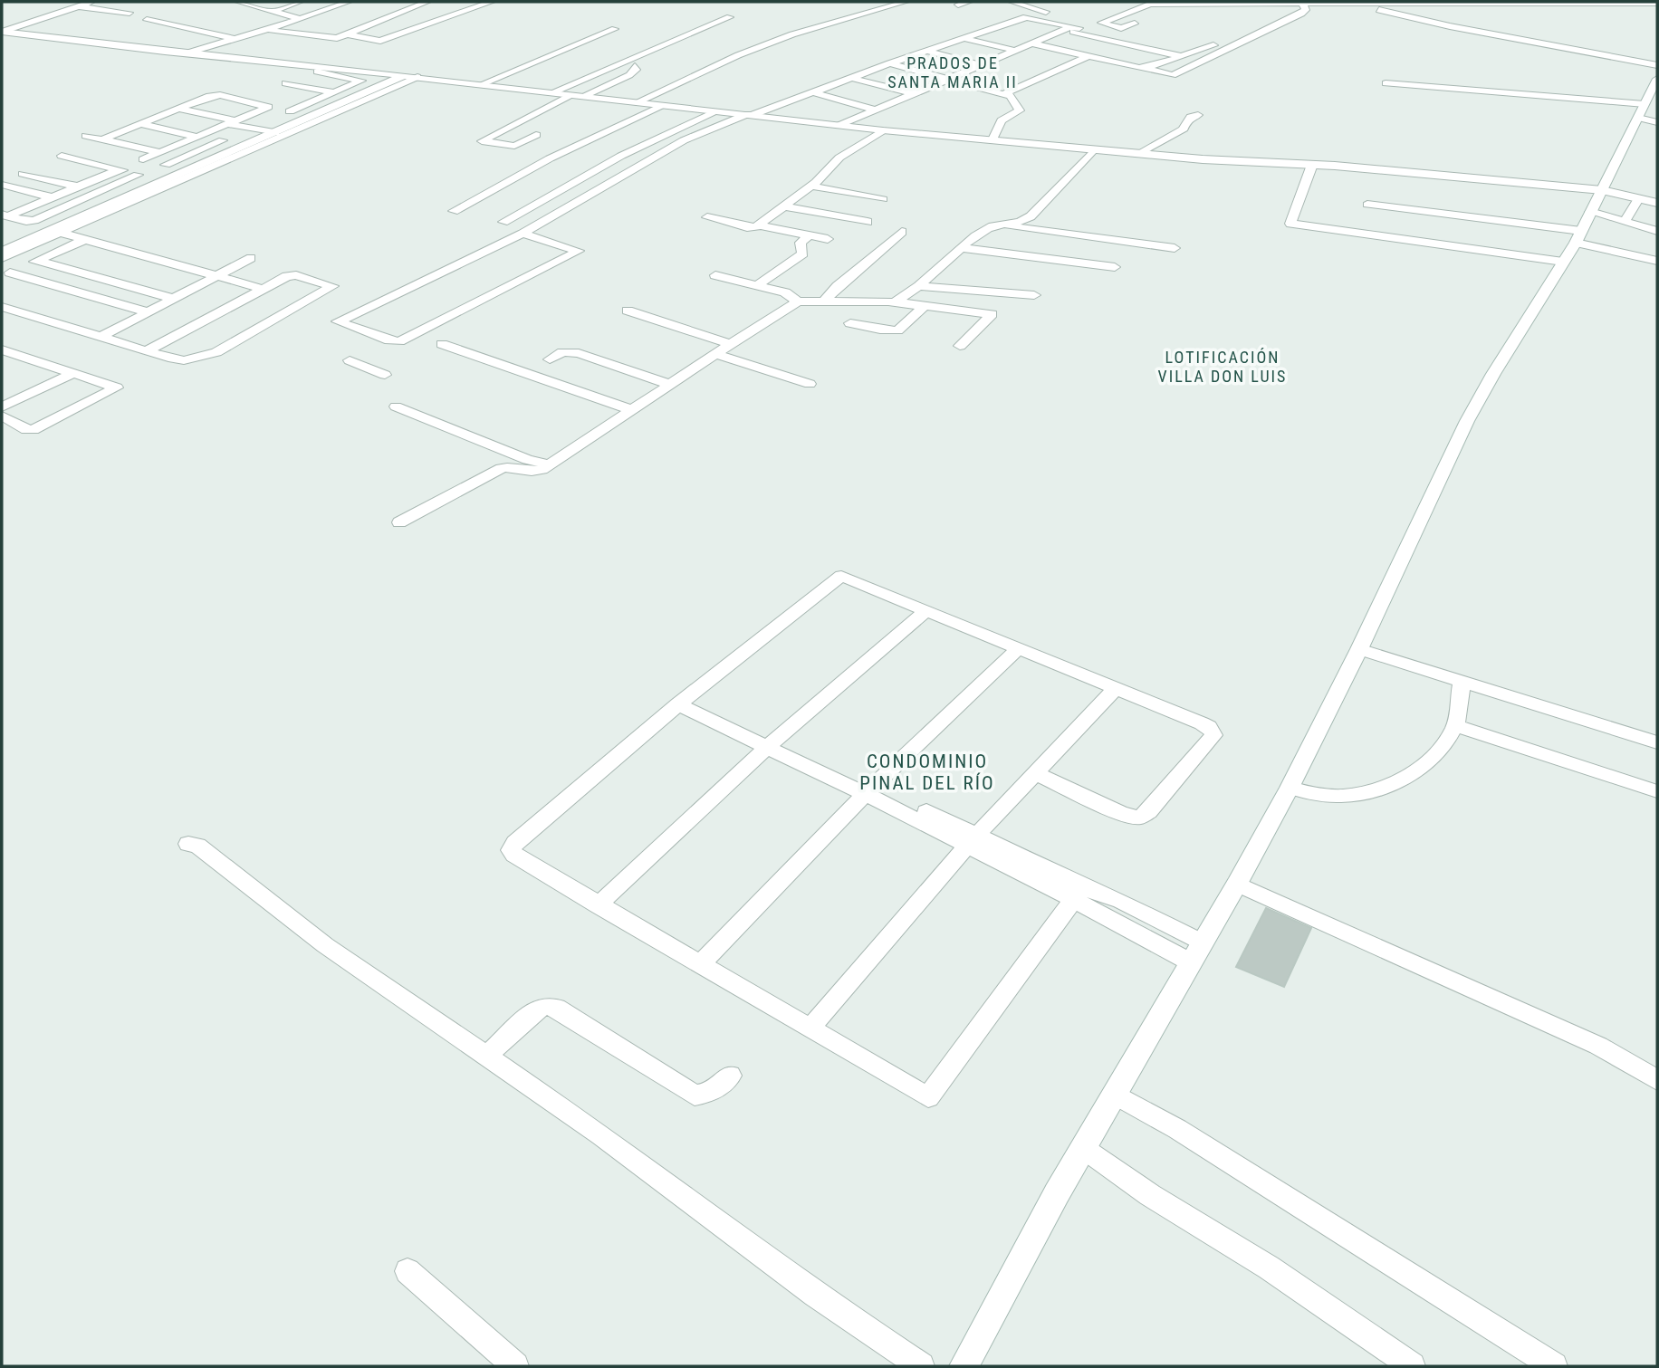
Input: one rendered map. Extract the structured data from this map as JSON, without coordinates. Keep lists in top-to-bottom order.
{
  "districts": ["PRADOS DE SANTA MARIA II", "LOTIFICACIÓN VILLA DON LUIS", "CONDOMINIO PINAL DEL RÍO"]
}
